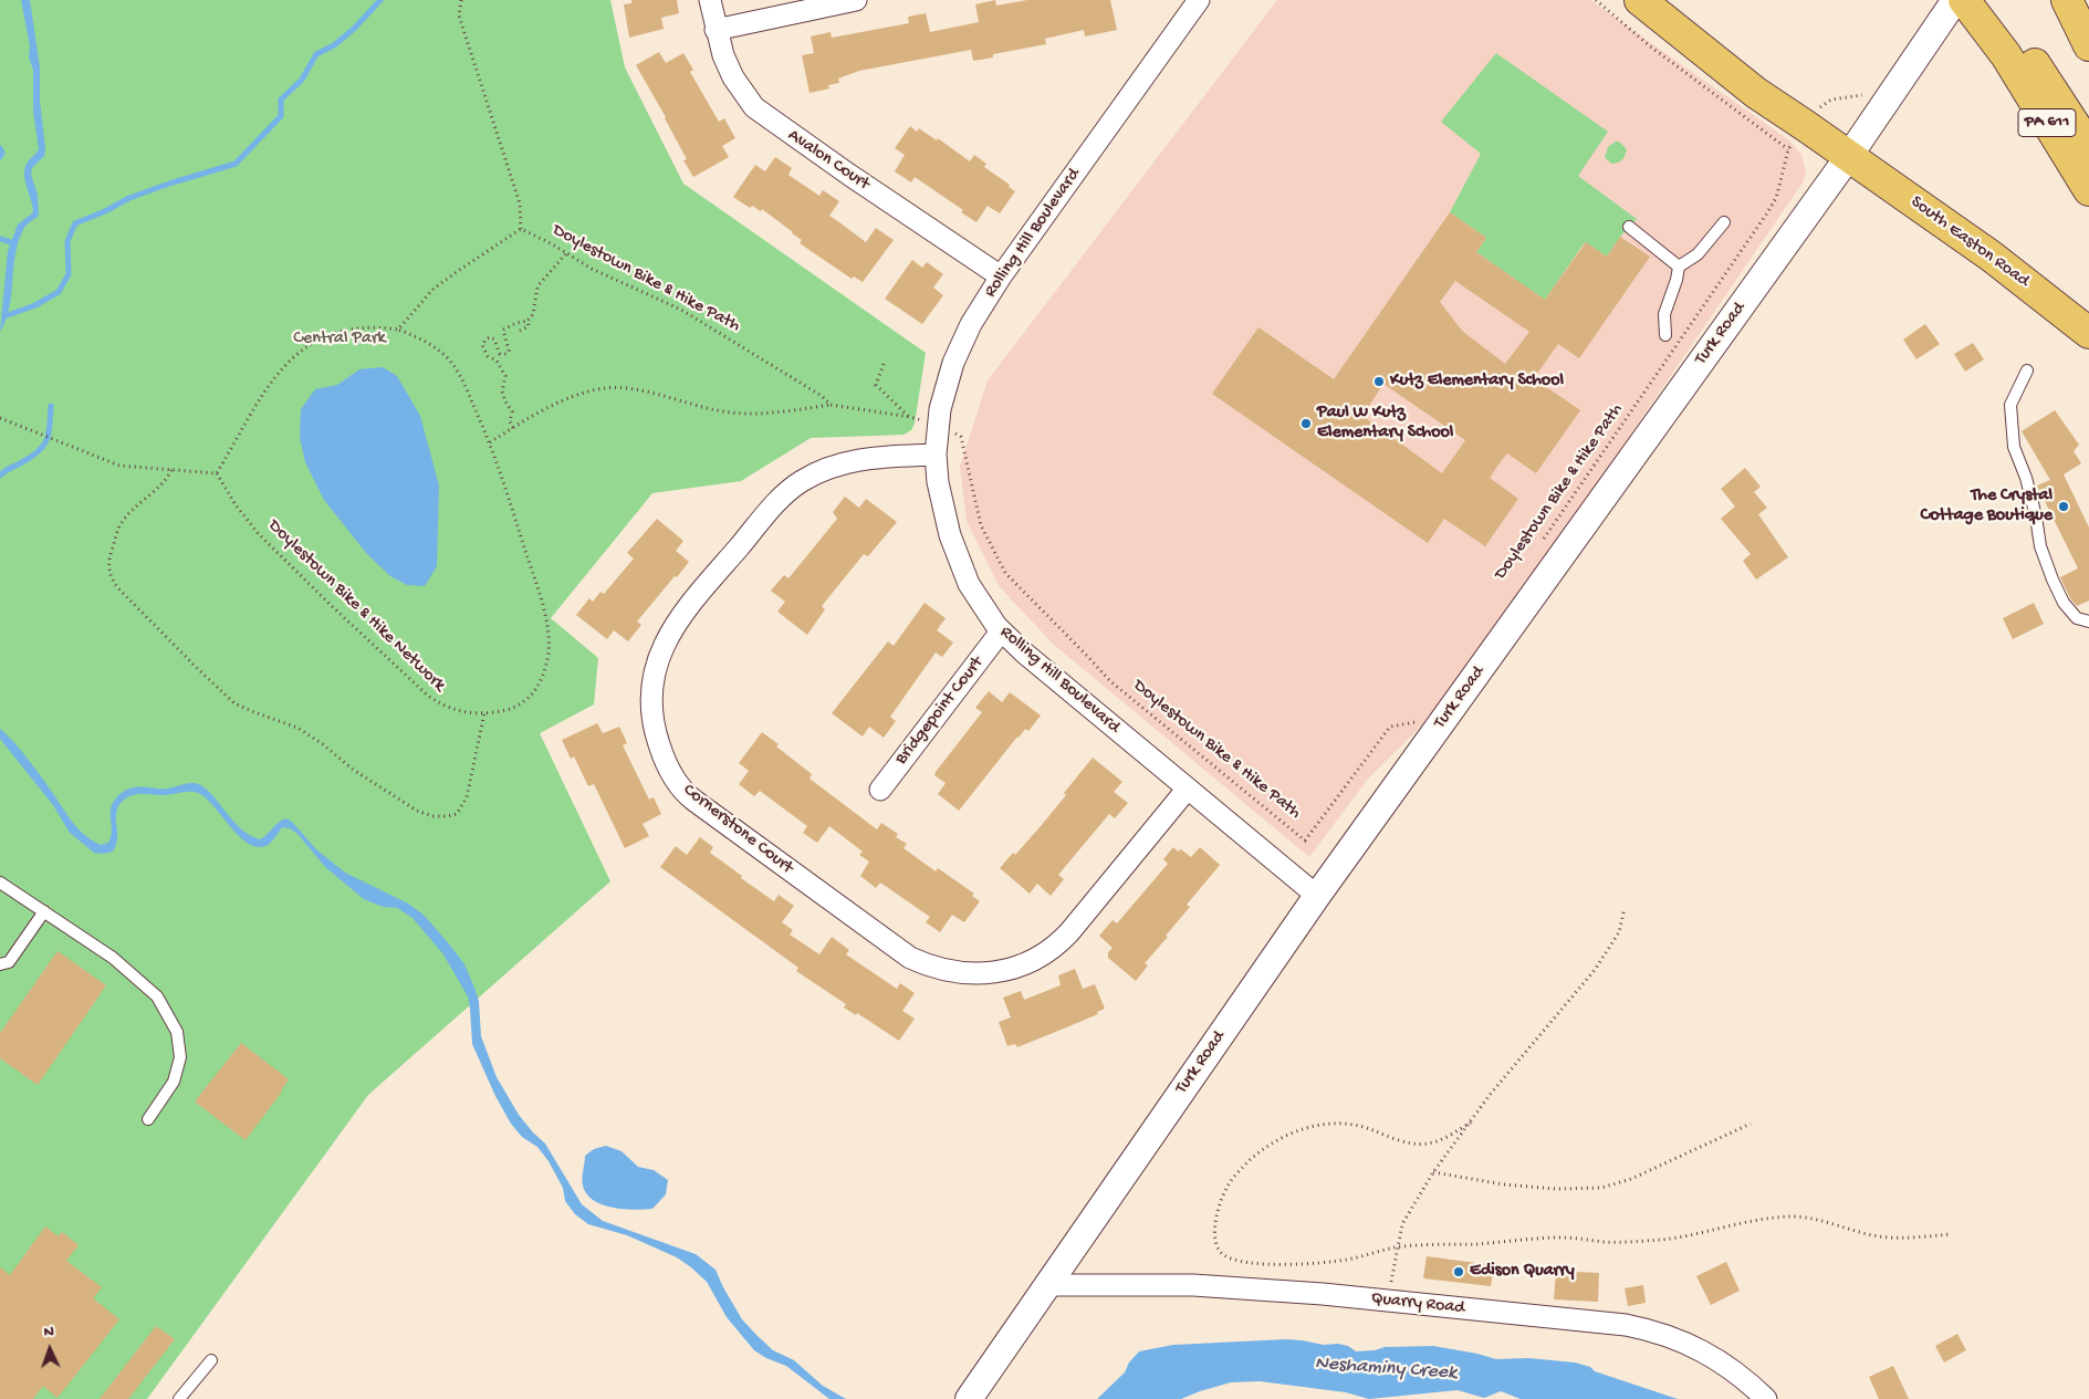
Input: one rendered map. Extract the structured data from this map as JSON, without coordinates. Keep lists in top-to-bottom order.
{
  "streets": {
    "main road": ["PA 611", "South Easton Road"],
    "street": [
      "Avalon Court",
      "Rolling Hill Boulevard",
      "Turk Road",
      "Bridgepoint Court",
      "Cornerstone Court",
      "Quarry Road"
    ],
    "path": ["Doylestown Bike & Hike Path", "Doylestown Bike & Hike Network"]
  },
  "crossings": [
    ["Avalon Court", "Rolling Hill Boulevard"],
    ["Rolling Hill Boulevard", "Doylestown Bike & Hike Path"],
    ["Rolling Hill Boulevard", "Turk Road"],
    ["Rolling Hill Boulevard", "Bridgepoint Court"],
    ["Rolling Hill Boulevard", "Cornerstone Court"],
    ["South Easton Road", "Doylestown Bike & Hike Path"],
    ["South Easton Road", "Turk Road"],
    ["Turk Road", "Quarry Road"]
  ],
  "water": ["Neshaminy Creek"],
  "parks": ["Central Park"],
  "places": [
    "Kutz Elementary School",
    "Paul W Kutz Elementary School",
    "The Crystal Cottage Boutique",
    "Edison Quarry"
  ],
  "north": "top"
}
